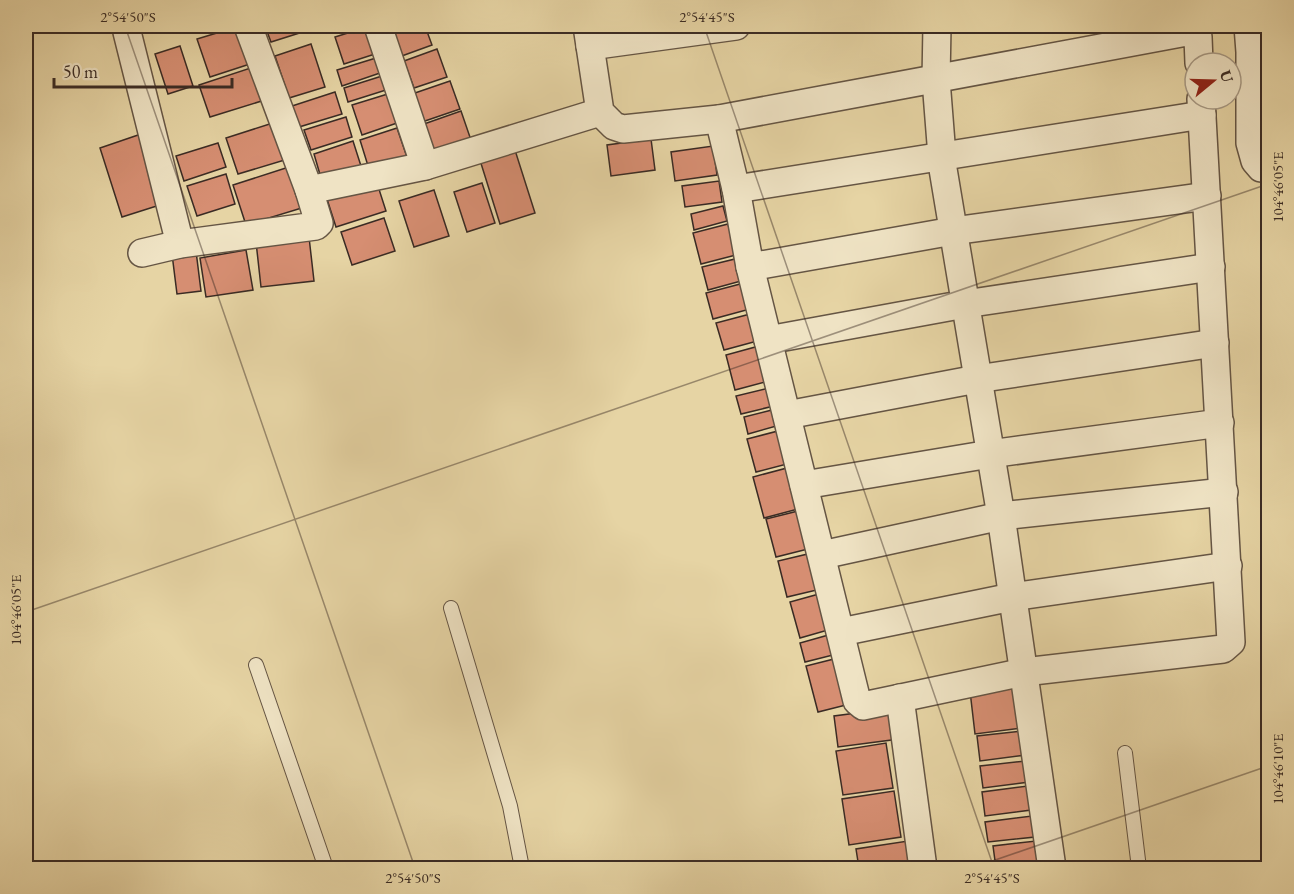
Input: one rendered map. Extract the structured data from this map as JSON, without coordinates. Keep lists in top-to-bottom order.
{
  "scale_bar": "50 m",
  "north": "right",
  "coordinates": [
    "2°54'50\"S",
    "2°54'45\"S",
    "104°46'05\"E",
    "104°46'10\"E"
  ]
}
